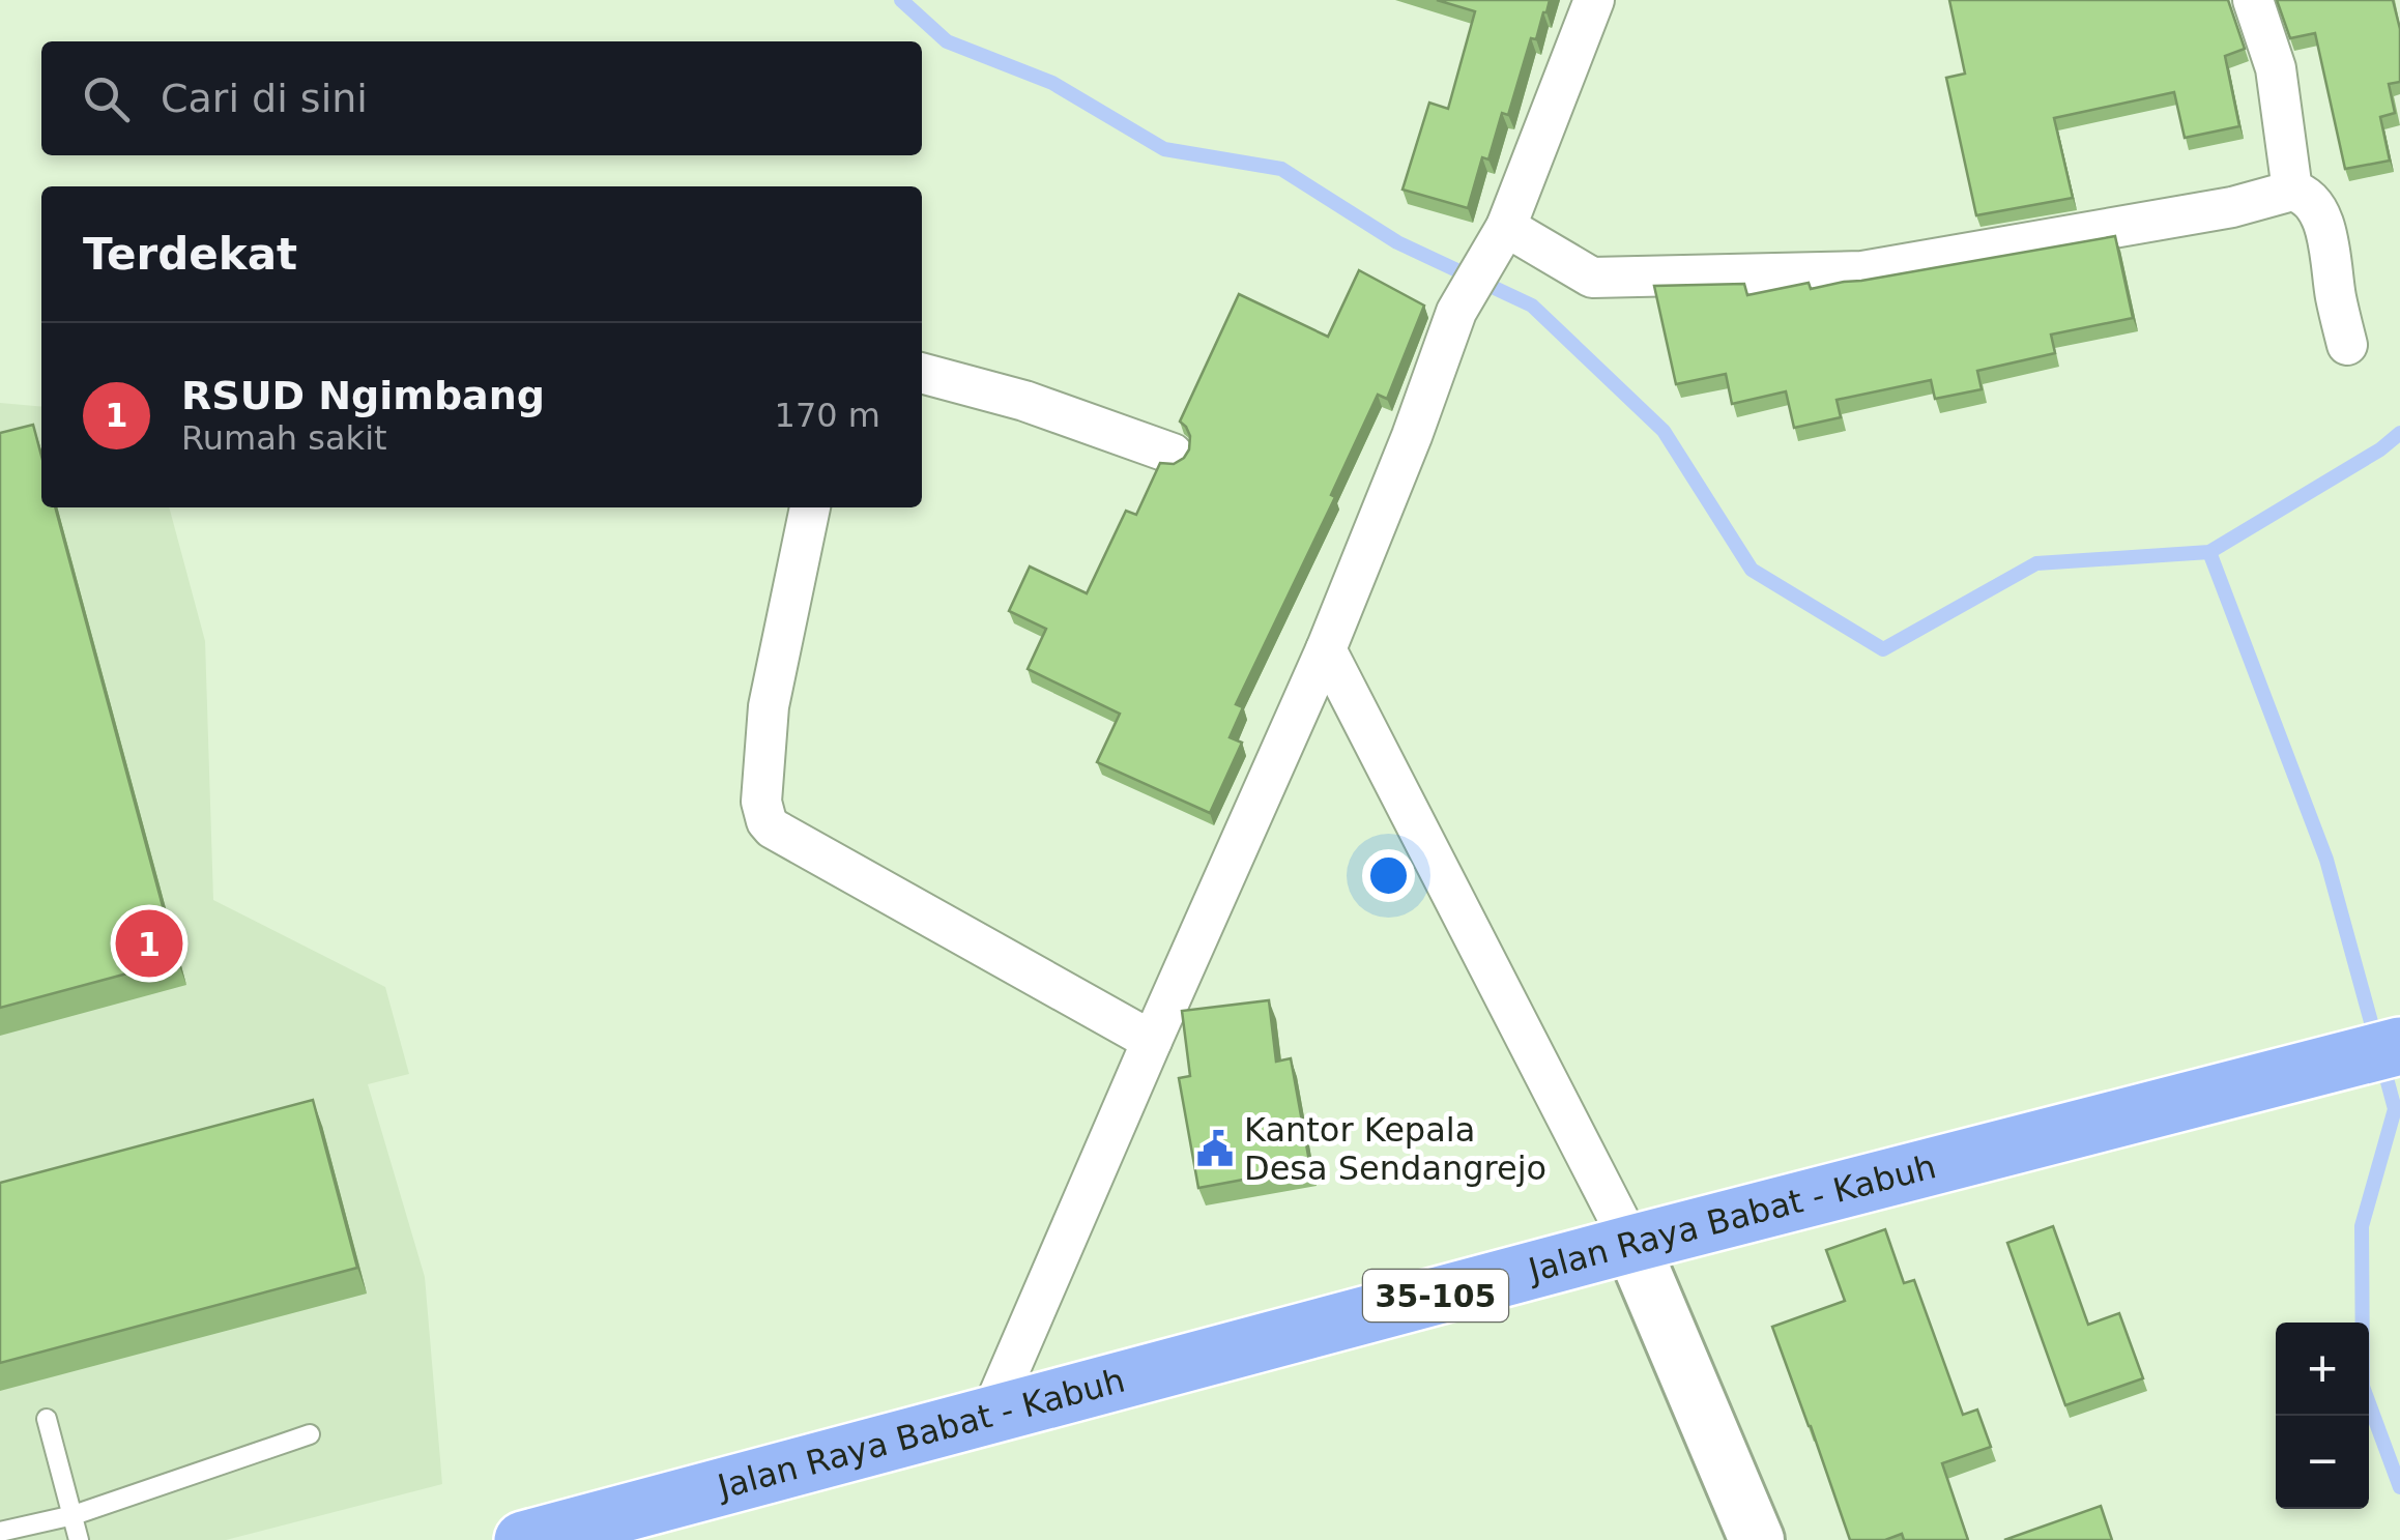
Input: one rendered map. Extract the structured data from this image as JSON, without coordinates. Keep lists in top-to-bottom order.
{
  "streets": {
    "main road": ["Jalan Raya Babat - Kabuh", "35-105"]
  },
  "places": {
    "public building": ["Kantor Kepala Desa Sendangrejo"]
  },
  "page": {
    "search": "Cari di sini",
    "heading": "Terdekat",
    "list": [
      {
        "mark": "1",
        "name": "RSUD Ngimbang",
        "note": "Rumah sakit",
        "value": "170 m"
      }
    ],
    "pins": "1",
    "map_buttons": ["+", "−"]
  }
}
